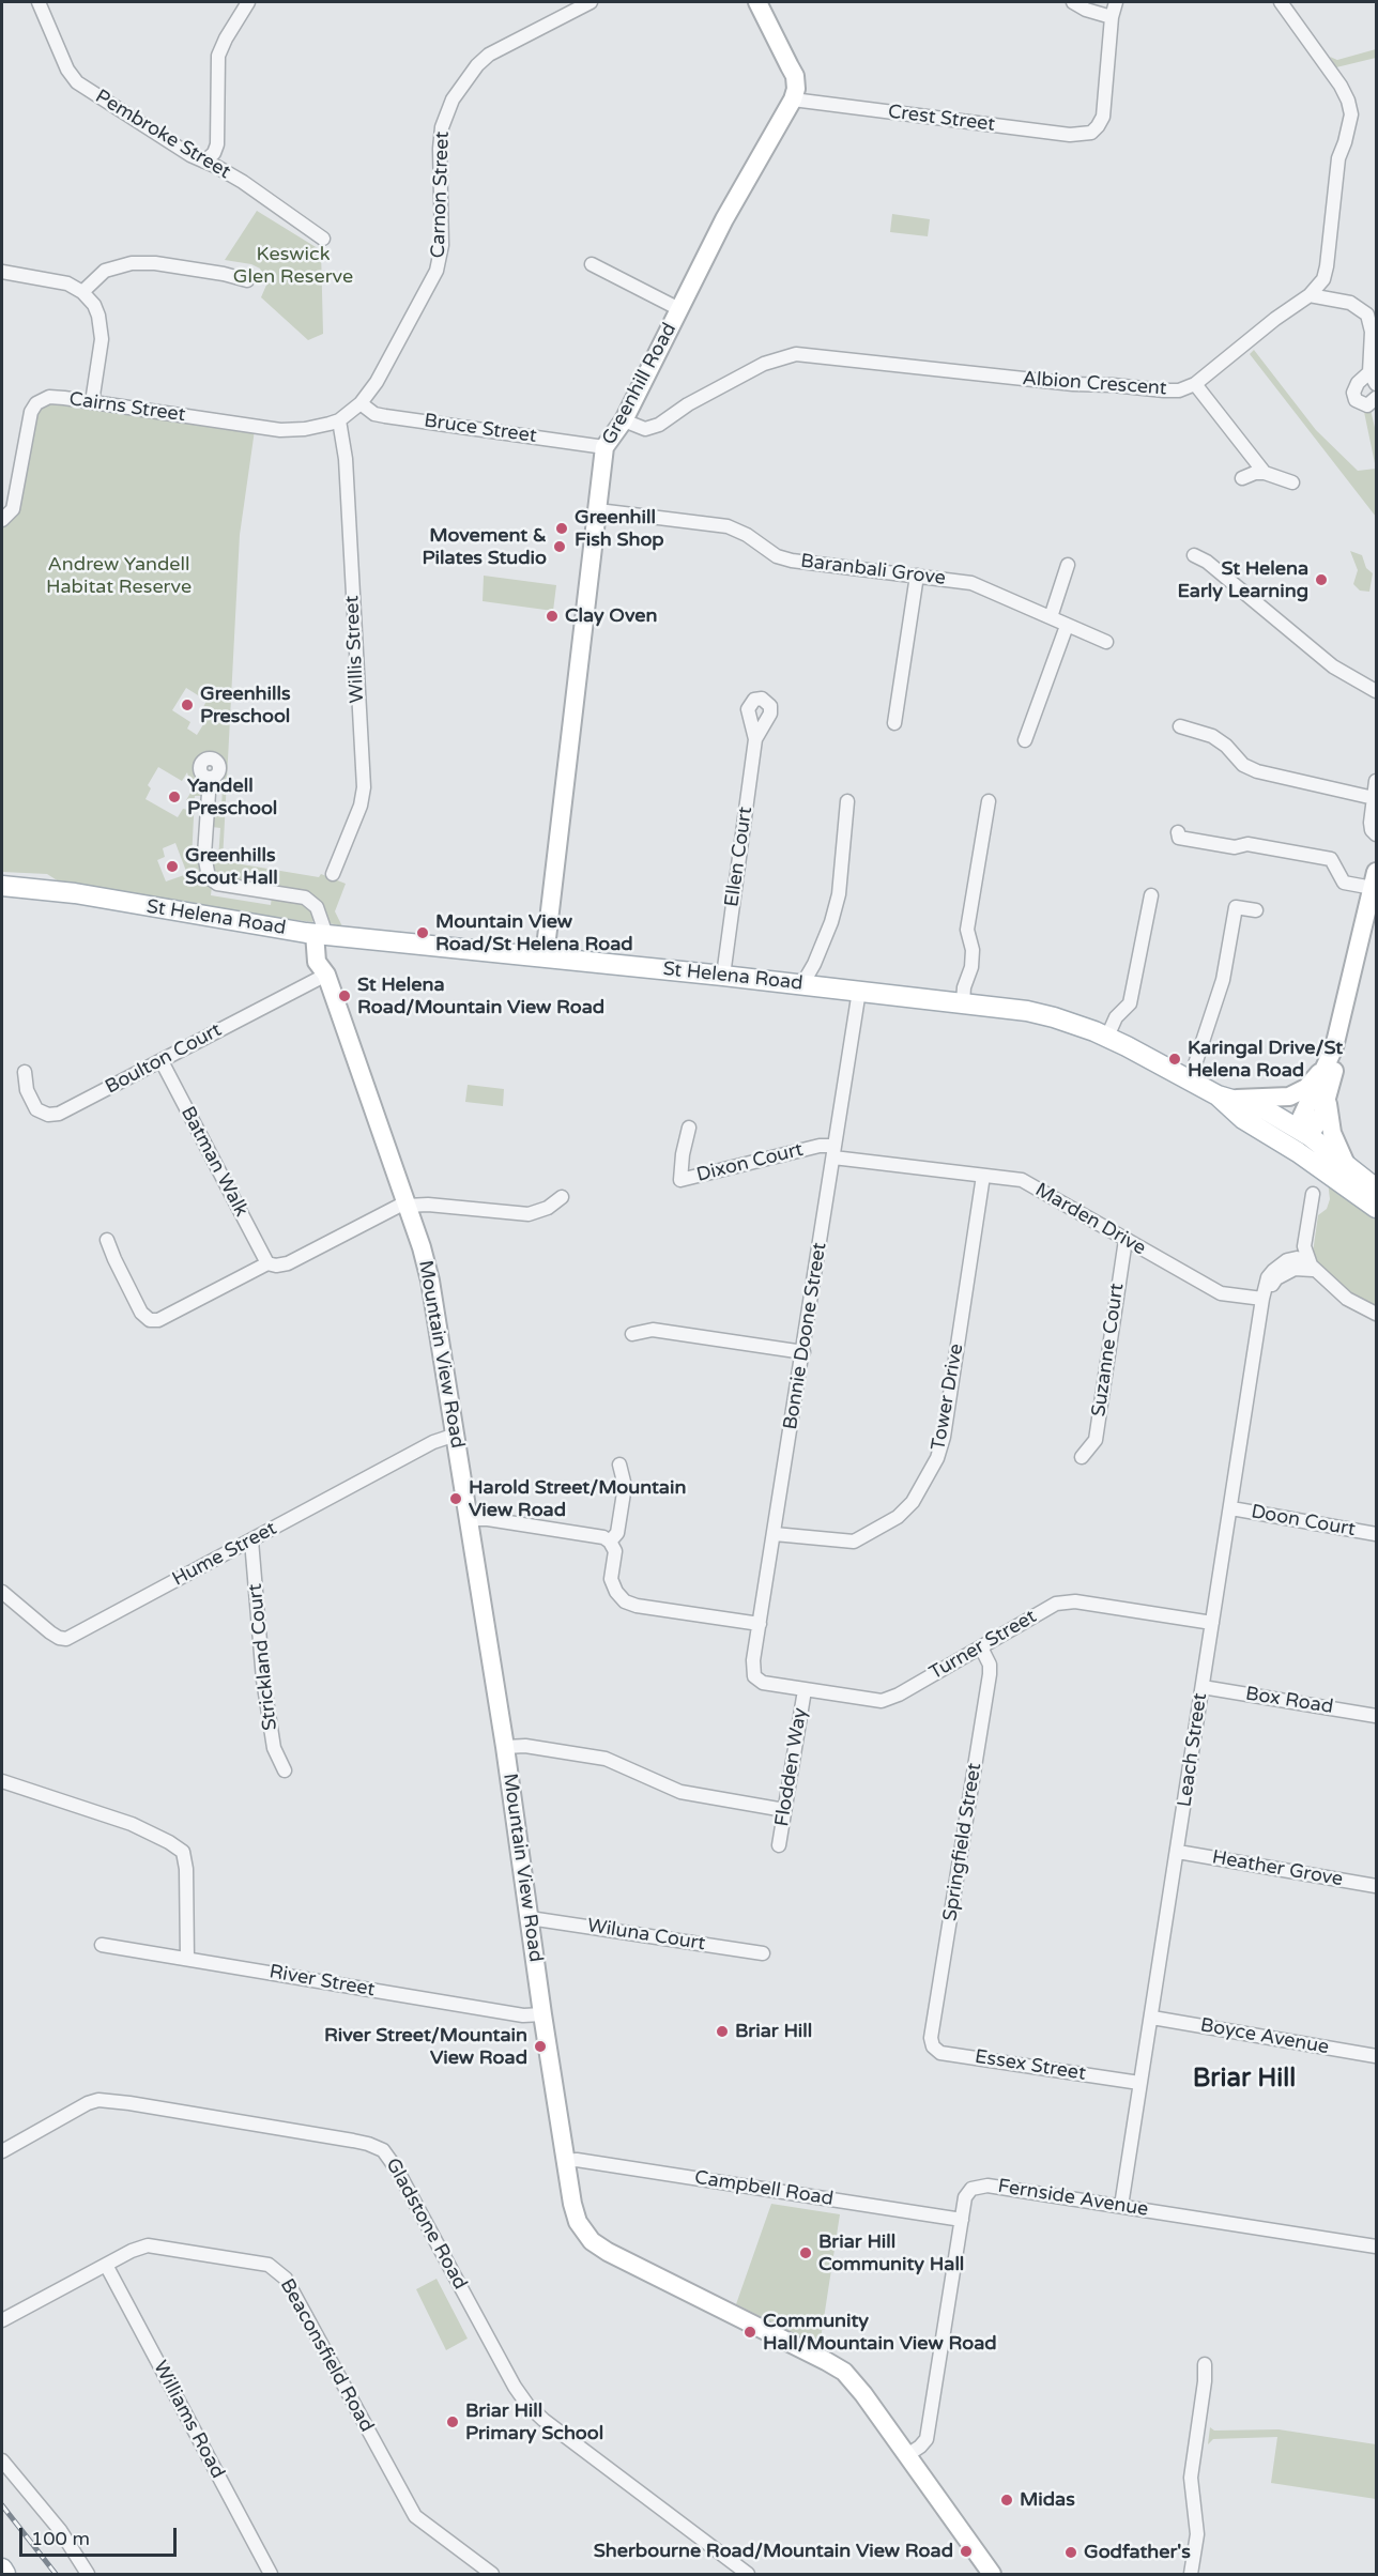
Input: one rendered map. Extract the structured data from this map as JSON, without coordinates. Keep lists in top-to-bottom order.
{
  "streets": {
    "main road": ["St Helena Road"],
    "street": [
      "Crest Street",
      "Pembroke Street",
      "Carnon Street",
      "Greenhill Road",
      "Albion Crescent",
      "Cairns Street",
      "Bruce Street",
      "Baranbali Grove",
      "Willis Street",
      "Ellen Court",
      "Boulton Court",
      "Batman Walk",
      "Dixon Court",
      "Marden Drive",
      "Bonnie Doone Street",
      "Suzanne Court",
      "Mountain View Road",
      "Tower Drive",
      "Doon Court",
      "Hume Street",
      "Turner Street",
      "Strickland Court",
      "Box Road",
      "Leach Street",
      "Flodden Way",
      "Springfield Street",
      "Heather Grove",
      "Wiluna Court",
      "River Street",
      "Boyce Avenue",
      "Essex Street",
      "Campbell Road",
      "Fernside Avenue",
      "Gladstone Road",
      "Beaconsfield Road",
      "Williams Road"
    ]
  },
  "crossings": [
    ["Crest Street", "Greenhill Road"],
    ["Carnon Street", "Cairns Street"],
    ["Carnon Street", "Bruce Street"],
    ["Carnon Street", "Willis Street"],
    ["Greenhill Road", "Albion Crescent"],
    ["Greenhill Road", "Bruce Street"],
    ["Greenhill Road", "Baranbali Grove"],
    ["Greenhill Road", "St Helena Road"],
    ["Cairns Street", "Willis Street"],
    ["Ellen Court", "St Helena Road"],
    ["St Helena Road", "Bonnie Doone Street"],
    ["St Helena Road", "Mountain View Road"],
    ["Boulton Court", "Batman Walk"],
    ["Boulton Court", "Mountain View Road"],
    ["Dixon Court", "Marden Drive"],
    ["Dixon Court", "Bonnie Doone Street"],
    ["Marden Drive", "Bonnie Doone Street"],
    ["Marden Drive", "Suzanne Court"],
    ["Marden Drive", "Tower Drive"],
    ["Marden Drive", "Leach Street"],
    ["Bonnie Doone Street", "Tower Drive"],
    ["Bonnie Doone Street", "Turner Street"],
    ["Mountain View Road", "Hume Street"],
    ["Mountain View Road", "Wiluna Court"],
    ["Mountain View Road", "River Street"],
    ["Mountain View Road", "Campbell Road"],
    ["Mountain View Road", "Fernside Avenue"],
    ["Doon Court", "Leach Street"],
    ["Hume Street", "Strickland Court"],
    ["Turner Street", "Leach Street"],
    ["Turner Street", "Flodden Way"],
    ["Turner Street", "Springfield Street"],
    ["Box Road", "Leach Street"],
    ["Leach Street", "Heather Grove"],
    ["Leach Street", "Boyce Avenue"],
    ["Leach Street", "Essex Street"],
    ["Leach Street", "Fernside Avenue"],
    ["Springfield Street", "Essex Street"],
    ["Campbell Road", "Fernside Avenue"],
    ["Beaconsfield Road", "Williams Road"]
  ],
  "districts": ["Briar Hill"],
  "parks": ["Keswick Glen Reserve", "Andrew Yandell Habitat Reserve"],
  "places": [
    "Greenhill Fish Shop",
    "Movement & Pilates Studio",
    "St Helena Early Learning",
    "Clay Oven",
    "Greenhills Preschool",
    "Yandell Preschool",
    "Greenhills Scout Hall",
    "Mountain View Road/St Helena Road",
    "St Helena Road/Mountain View Road",
    "Karingal Drive/St Helena Road",
    "Harold Street/Mountain View Road",
    "Briar Hill",
    "River Street/Mountain View Road",
    "Briar Hill Community Hall",
    "Community Hall/Mountain View Road",
    "Briar Hill Primary School",
    "Midas",
    "Sherbourne Road/Mountain View Road",
    "Godfather's"
  ],
  "scale_bar": "100 m"
}
